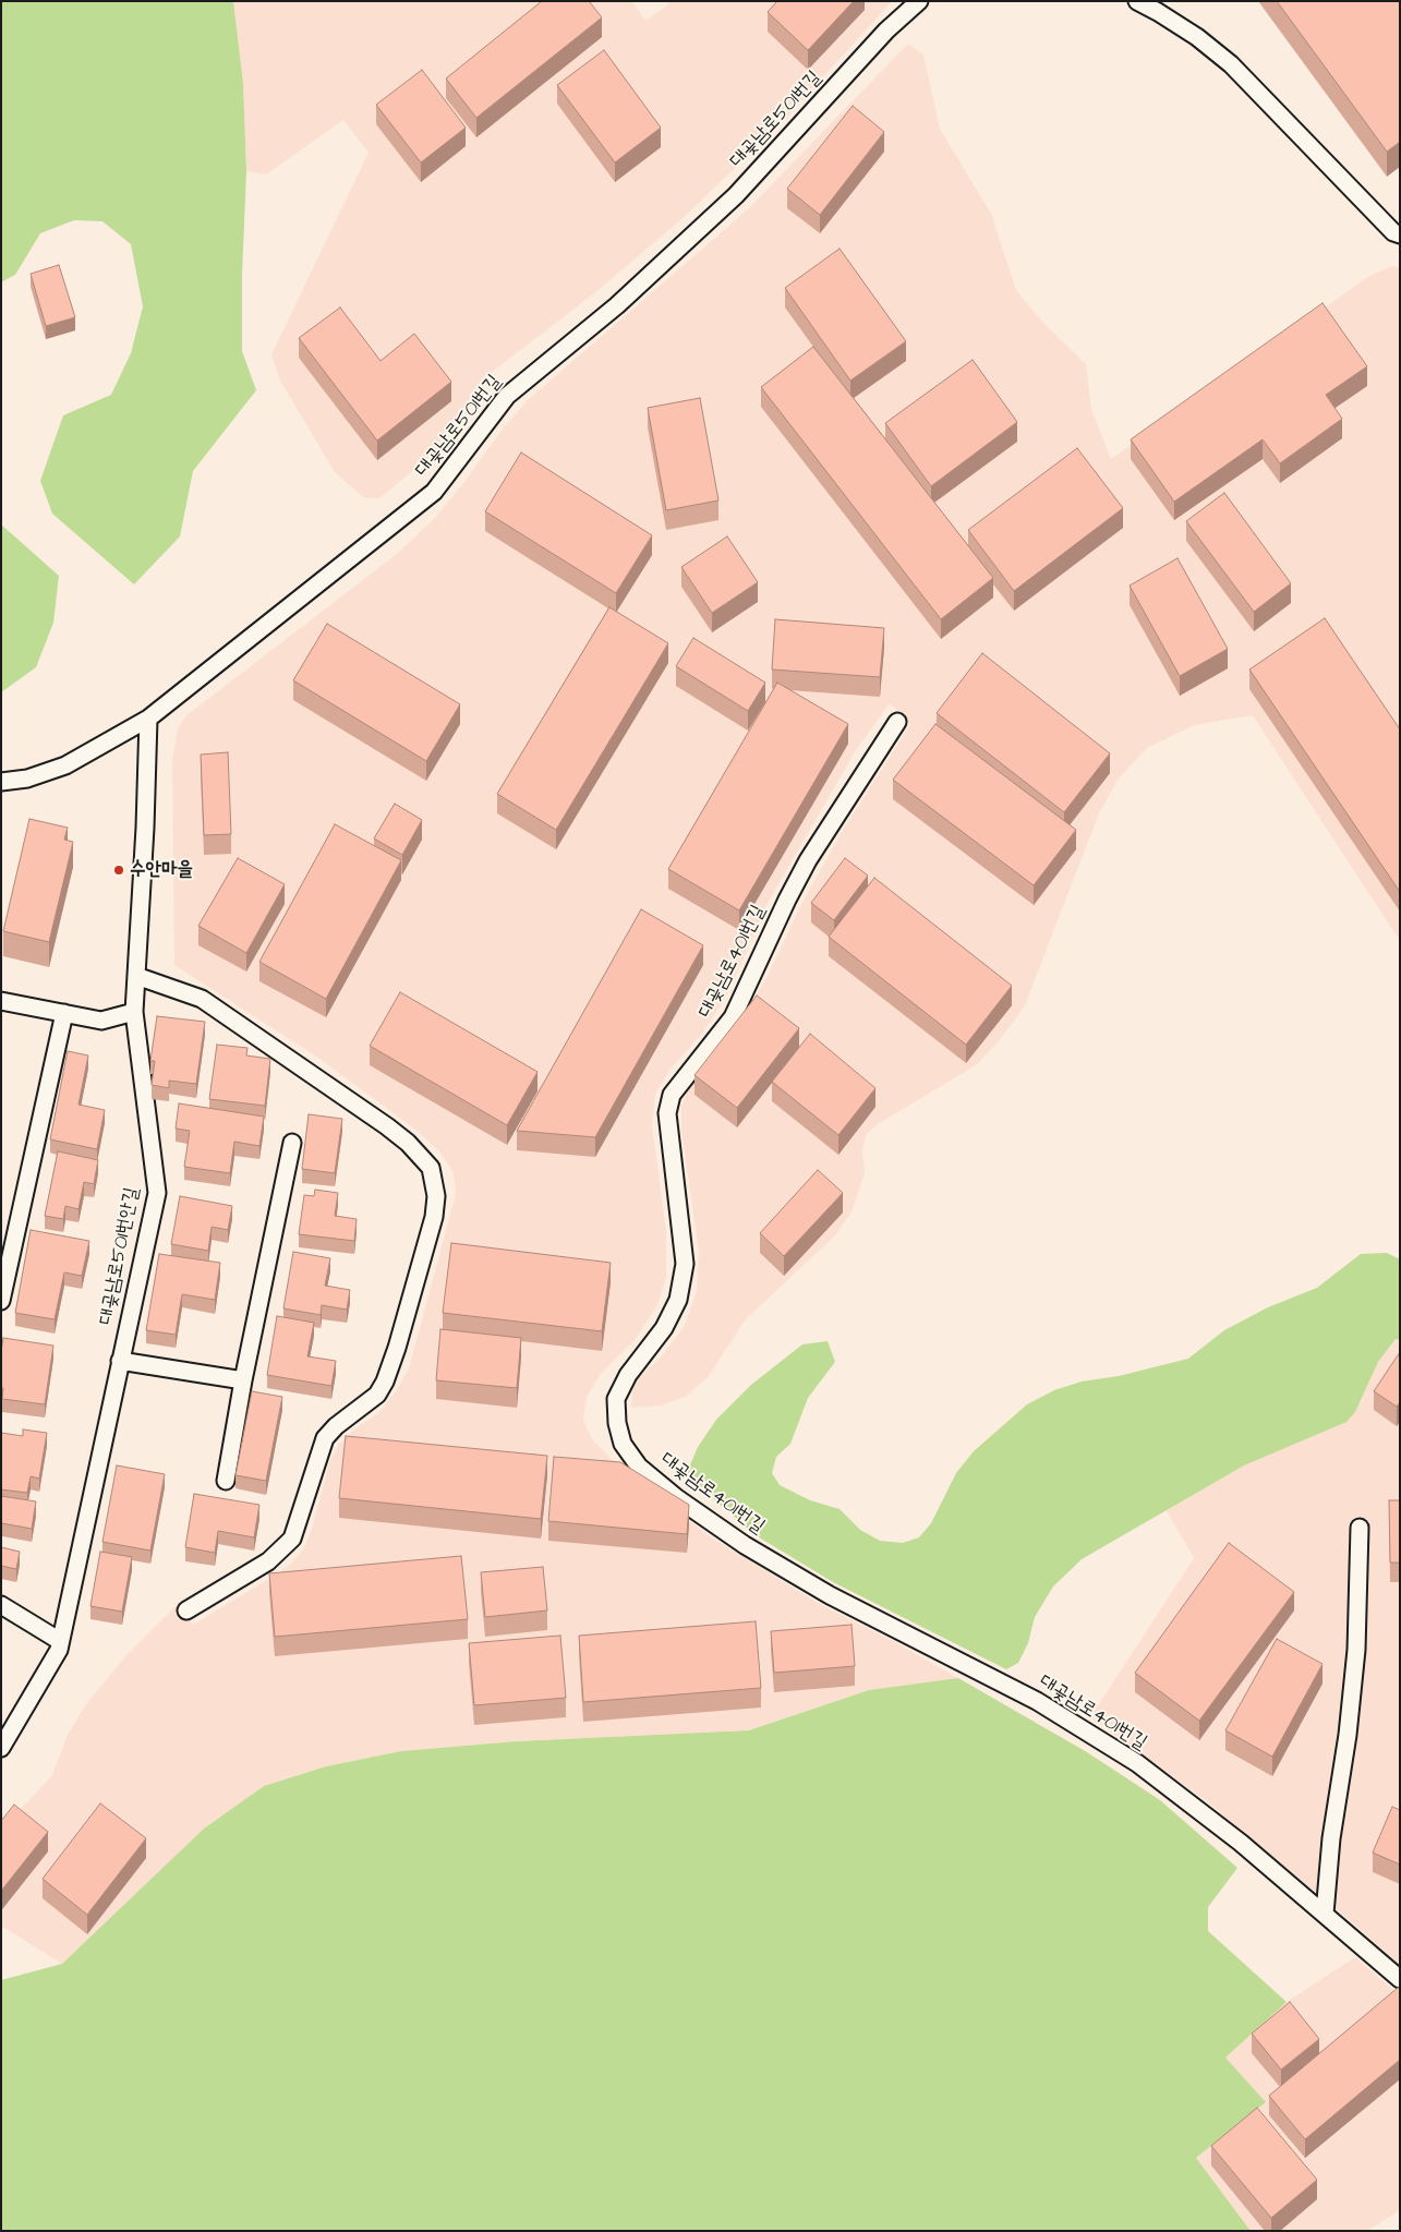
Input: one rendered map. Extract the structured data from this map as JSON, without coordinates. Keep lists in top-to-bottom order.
{
  "streets": {
    "lane": ["대곶남로501번길", "대곶남로401번길", "대곶남로501번안길"]
  },
  "crossings": [
    ["대곶남로501번길", "대곶남로501번안길"]
  ],
  "places": ["수안마을"]
}
